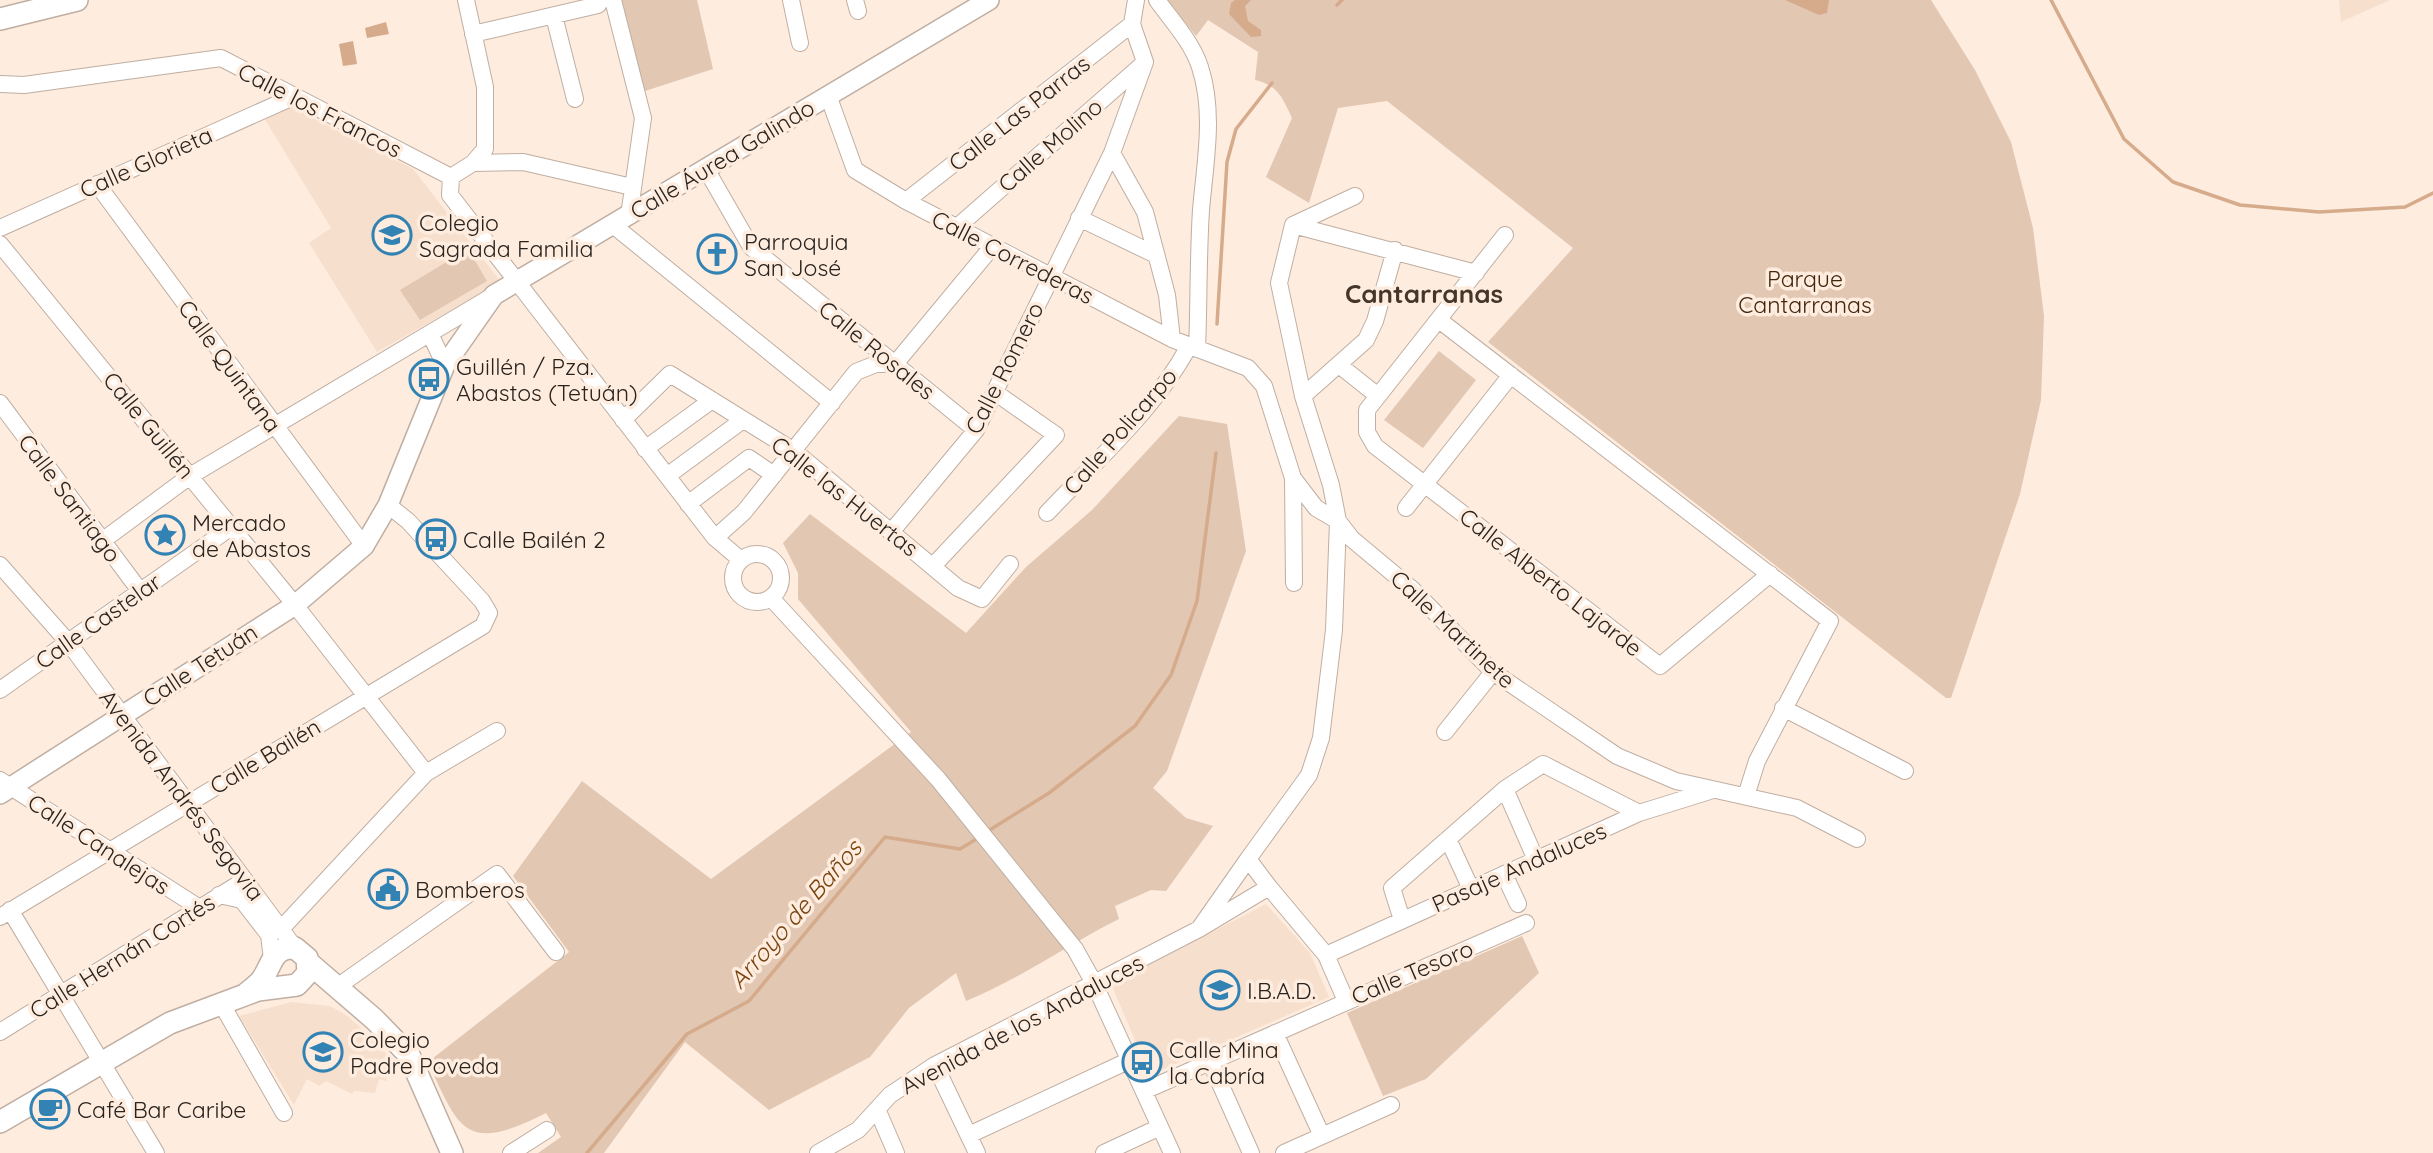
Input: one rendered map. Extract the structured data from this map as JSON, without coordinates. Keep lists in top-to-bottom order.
{
  "streets": {
    "main road": ["Avenida Andrés Segovia"],
    "street": [
      "Calle los Francos",
      "Calle Las Parras",
      "Calle Molino",
      "Calle Áurea Galindo",
      "Calle Glorieta",
      "Calle Correderas",
      "Calle Rosales",
      "Calle Quintana",
      "Calle Romero",
      "Calle Guillén",
      "Calle Policarpo",
      "Calle las Huertas",
      "Calle Santiago",
      "Calle Alberto Lajarde",
      "Calle Castelar",
      "Calle Martinete",
      "Calle Tetuán",
      "Calle Bailén",
      "Calle Canalejas",
      "Pasaje Andaluces",
      "Calle Hernán Cortés",
      "Calle Tesoro",
      "Avenida de los Andaluces"
    ]
  },
  "crossings": [
    ["Calle los Francos", "Calle Glorieta"],
    ["Calle Las Parras", "Calle Correderas"],
    ["Calle Molino", "Calle Correderas"],
    ["Calle Molino", "Calle Romero"],
    ["Calle Áurea Galindo", "Calle Correderas"],
    ["Calle Áurea Galindo", "Calle Rosales"],
    ["Calle Áurea Galindo", "Calle Quintana"],
    ["Calle Áurea Galindo", "Calle Guillén"],
    ["Calle Áurea Galindo", "Calle Santiago"],
    ["Calle Áurea Galindo", "Calle Tetuán"],
    ["Calle Glorieta", "Calle Quintana"],
    ["Calle Correderas", "Calle Romero"],
    ["Calle Correderas", "Calle Policarpo"],
    ["Calle Correderas", "Calle Martinete"],
    ["Calle Rosales", "Calle Romero"],
    ["Calle Quintana", "Calle Tetuán"],
    ["Calle Romero", "Calle las Huertas"],
    ["Calle Guillén", "Calle Castelar"],
    ["Calle Guillén", "Calle Tetuán"],
    ["Calle Guillén", "Calle Bailén"],
    ["Calle Santiago", "Calle Castelar"],
    ["Calle Castelar", "Avenida Andrés Segovia"],
    ["Calle Martinete", "Pasaje Andaluces"],
    ["Calle Tetuán", "Calle Bailén"],
    ["Calle Tetuán", "Avenida Andrés Segovia"],
    ["Calle Tetuán", "Calle Canalejas"],
    ["Calle Bailén", "Avenida Andrés Segovia"],
    ["Calle Bailén", "Calle Canalejas"],
    ["Avenida Andrés Segovia", "Calle Hernán Cortés"],
    ["Calle Canalejas", "Calle Hernán Cortés"]
  ],
  "districts": ["Cantarranas"],
  "water": ["Arroyo de Baños"],
  "parks": ["Parque Cantarranas"],
  "places": {
    "school or university": ["Colegio Sagrada Familia", "I.B.A.D.", "Colegio Padre Poveda"],
    "church": ["Parroquia San José"],
    "bus stop": ["Guillén / Pza. Abastos (Tetuán)", "Calle Bailén 2", "Calle Mina la Cabría"],
    "place": ["Mercado de Abastos"],
    "public building": ["Bomberos"],
    "cafe": ["Café Bar Caribe"]
  }
}
